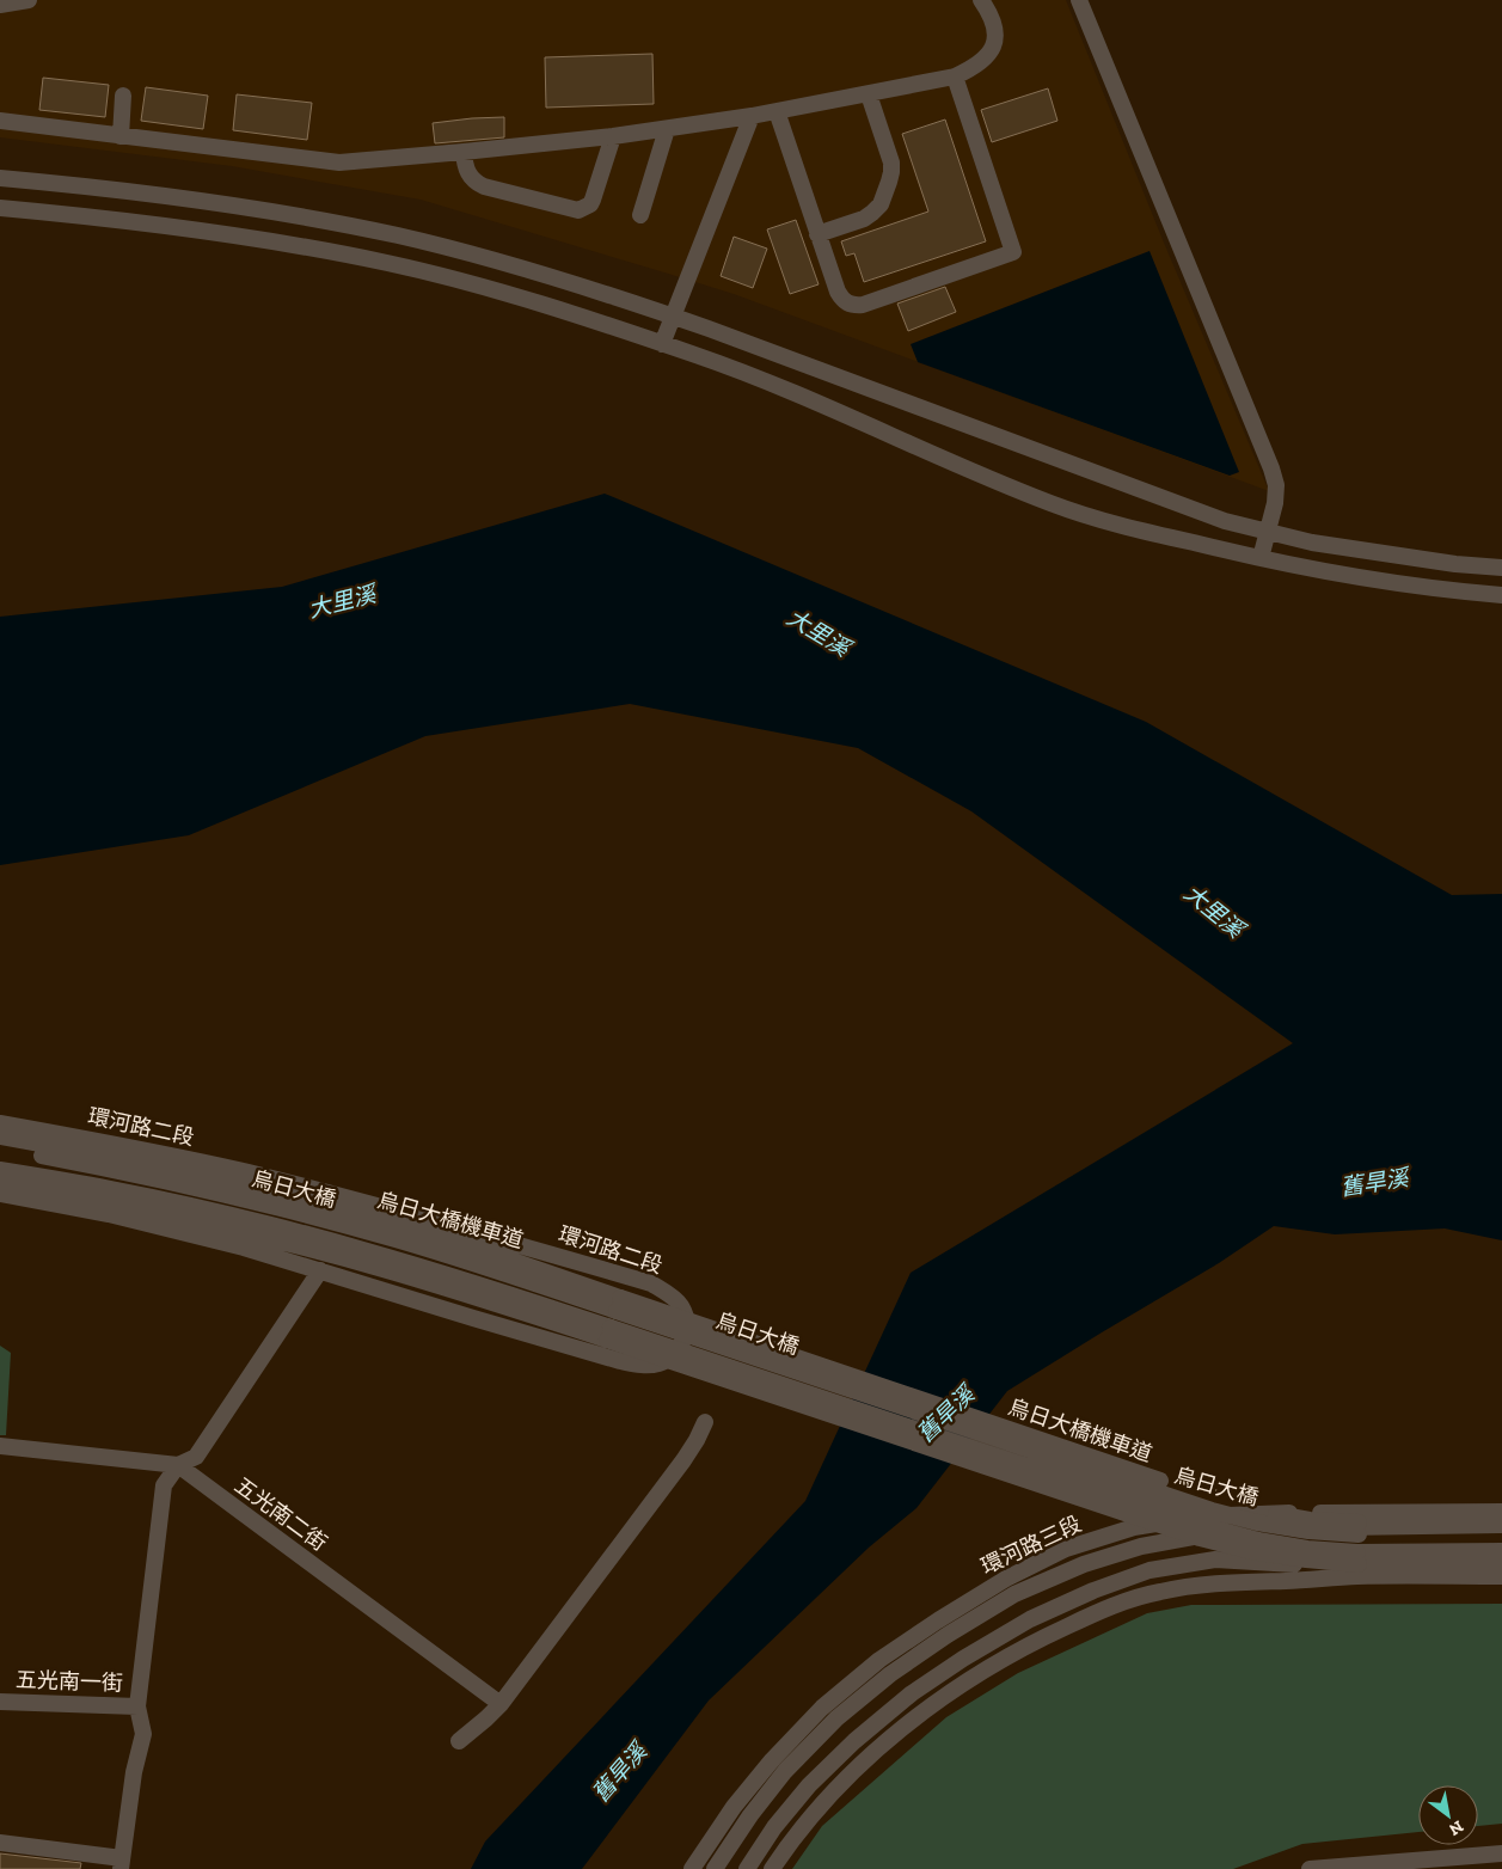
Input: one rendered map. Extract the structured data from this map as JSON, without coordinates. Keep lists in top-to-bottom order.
{
  "streets": {
    "street": [
      "環河路二段",
      "烏日大橋",
      "烏日大橋機車道",
      "五光南二街",
      "環河路三段",
      "五光南一街"
    ]
  },
  "crossings": [
    ["烏日大橋", "烏日大橋機車道"]
  ],
  "water": ["大里溪", "舊旱溪"],
  "north": "bottom right"
}
